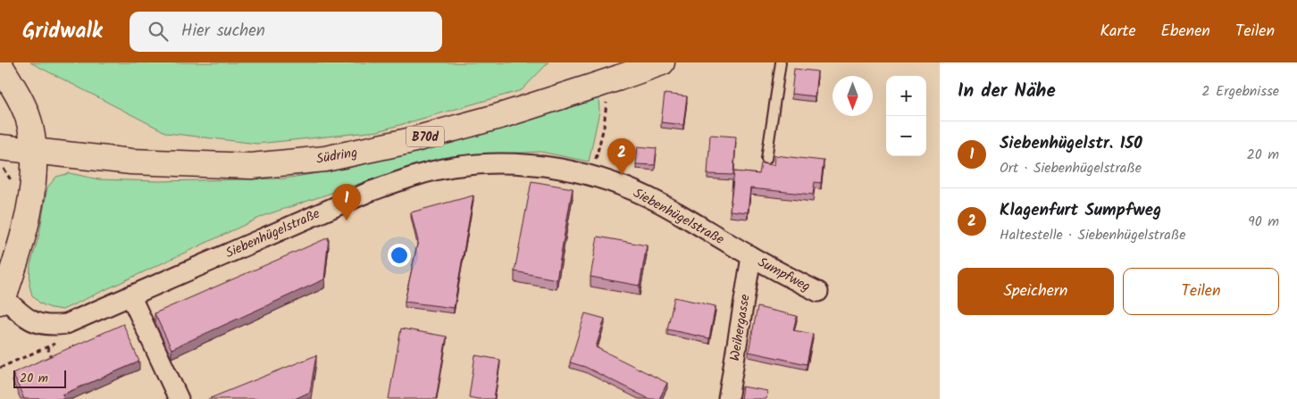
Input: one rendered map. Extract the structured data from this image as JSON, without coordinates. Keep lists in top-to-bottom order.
{
  "streets": {
    "main road": ["B70d", "Südring", "Siebenhügelstraße"],
    "street": ["Sumpfweg", "Weihergasse"]
  },
  "crossings": [
    ["Südring", "Siebenhügelstraße"],
    ["Siebenhügelstraße", "Sumpfweg"],
    ["Siebenhügelstraße", "Weihergasse"],
    ["Sumpfweg", "Weihergasse"]
  ],
  "scale_bar": "20 m",
  "north": "bottom",
  "page": {
    "header": "Gridwalk",
    "search": "Hier suchen",
    "nav": ["Karte", "Ebenen", "Teilen"],
    "heading": ["In der Nähe", "2 Ergebnisse"],
    "map_buttons": ["+", "−"],
    "list": [
      {
        "mark": "1",
        "name": "Siebenhügelstr. 150",
        "note": "Ort · Siebenhügelstraße",
        "value": "20 m"
      },
      {
        "mark": "2",
        "name": "Klagenfurt Sumpfweg",
        "note": "Haltestelle · Siebenhügelstraße",
        "value": "90 m"
      }
    ],
    "pins": ["2", "1"],
    "buttons": ["Speichern", "Teilen"],
    "scale": "20 m"
  }
}
